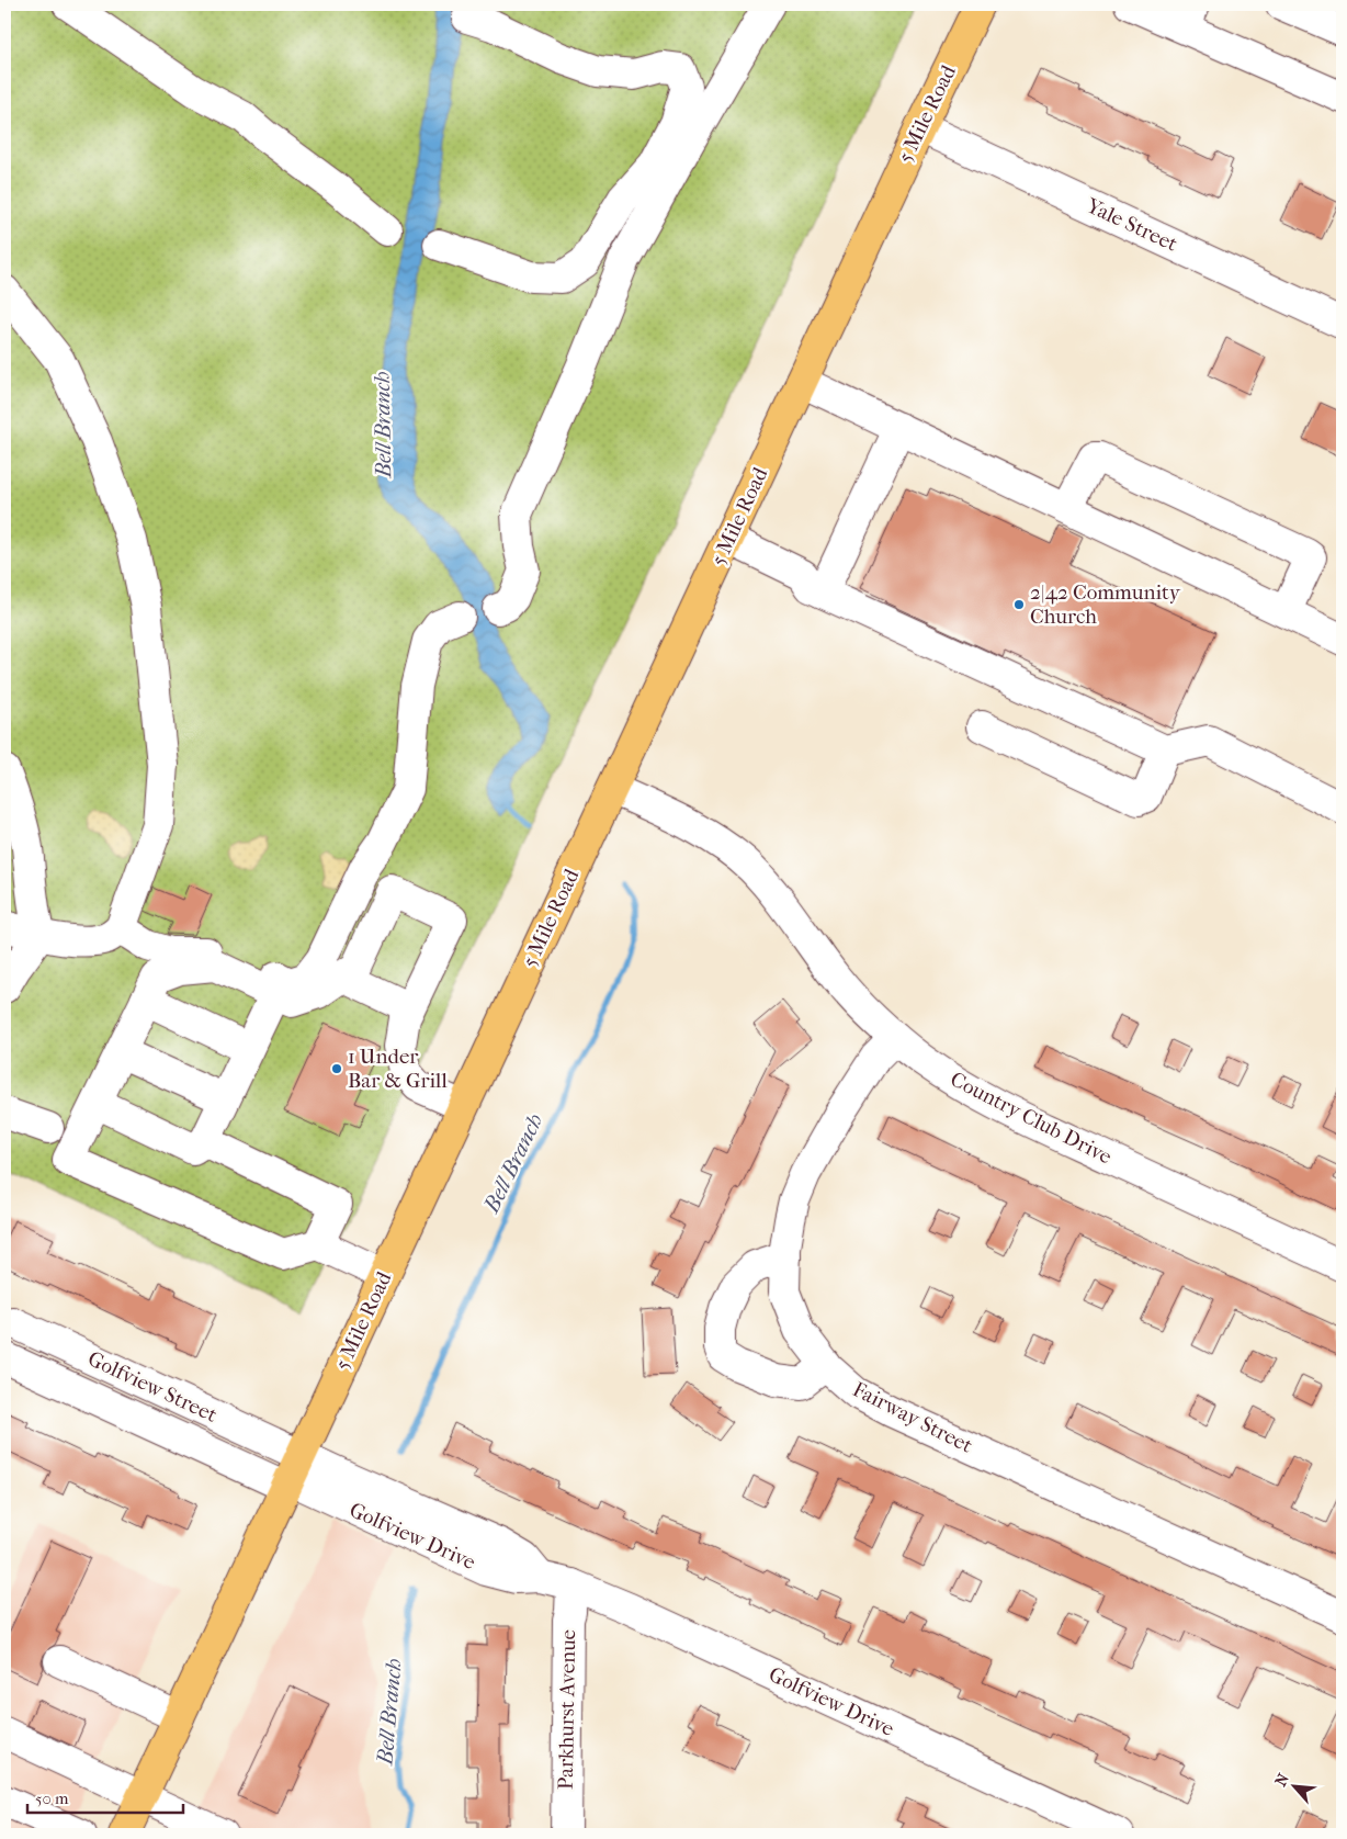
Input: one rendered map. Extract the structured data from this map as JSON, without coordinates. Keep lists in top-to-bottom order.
{
  "streets": {
    "main road": ["5 Mile Road"],
    "street": [
      "Yale Street",
      "Country Club Drive",
      "Golfview Street",
      "Fairway Street",
      "Golfview Drive",
      "Parkhurst Avenue"
    ]
  },
  "crossings": [
    ["5 Mile Road", "Yale Street"],
    ["5 Mile Road", "Country Club Drive"],
    ["5 Mile Road", "Golfview Street"],
    ["5 Mile Road", "Golfview Drive"],
    ["Country Club Drive", "Fairway Street"],
    ["Golfview Street", "Golfview Drive"],
    ["Golfview Drive", "Parkhurst Avenue"]
  ],
  "water": ["Bell Branch"],
  "places": ["2|42 Community Church", "1 Under Bar & Grill"],
  "scale_bar": "50 m",
  "north": "top left"
}
